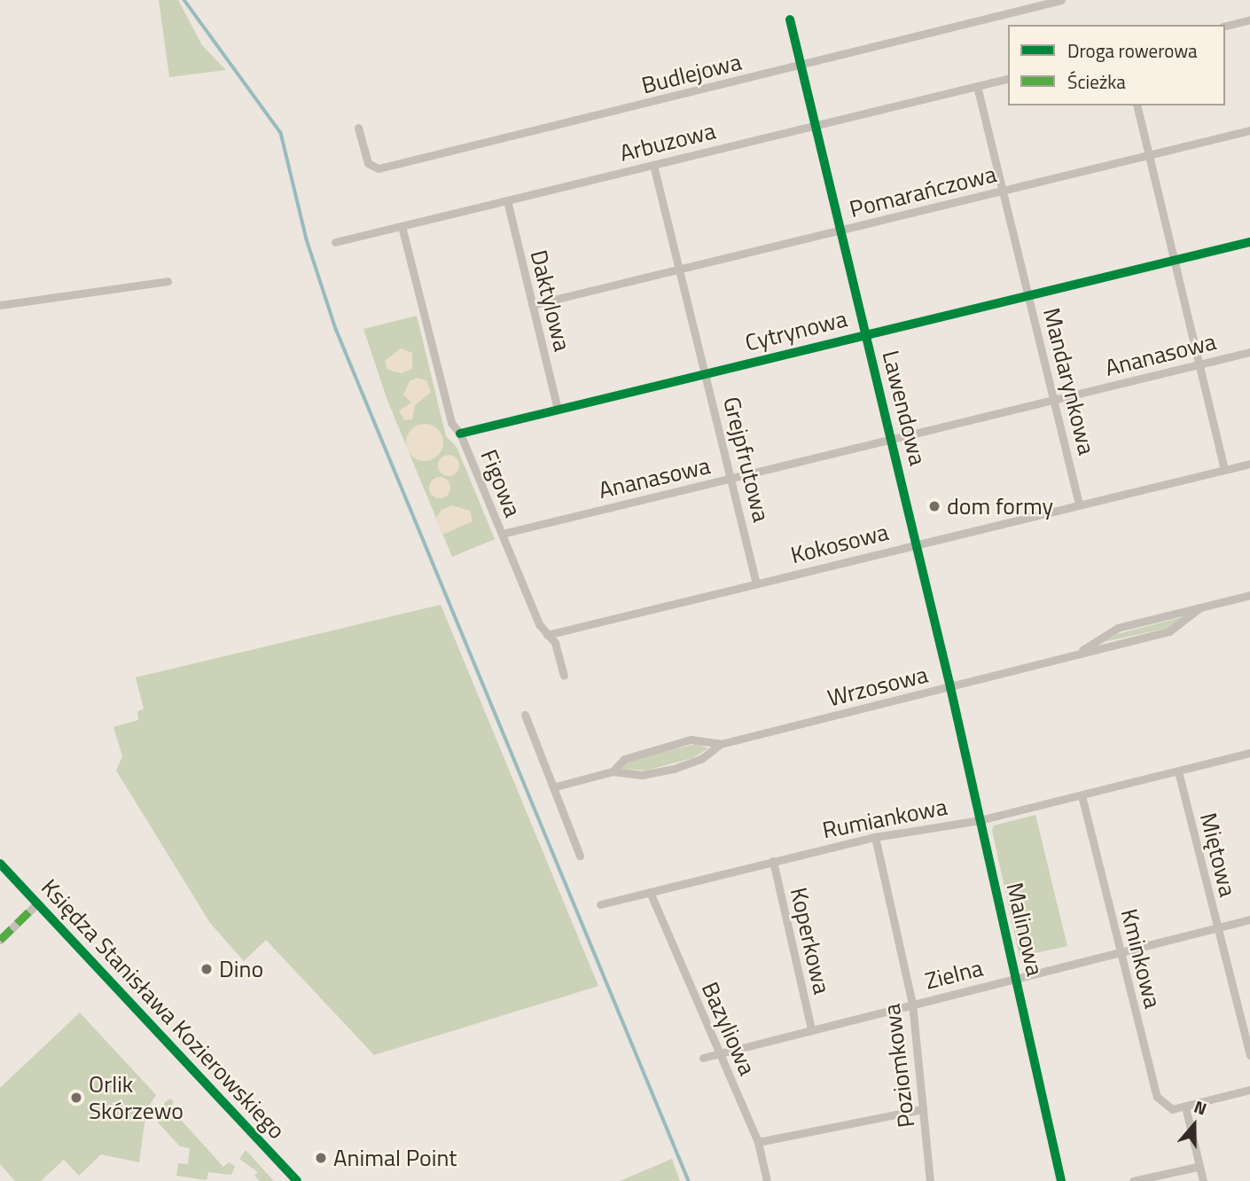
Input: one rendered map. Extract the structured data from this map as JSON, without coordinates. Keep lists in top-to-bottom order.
{
  "streets": {
    "street": [
      "Budlejowa",
      "Arbuzowa",
      "Pomarańczowa",
      "Daktylowa",
      "Cytrynowa",
      "Ananasowa",
      "Mandarynkowa",
      "Lawendowa",
      "Grejpfrutowa",
      "Figowa",
      "Kokosowa",
      "Wrzosowa",
      "Rumiankowa",
      "Miętowa",
      "Malinowa",
      "Koperkowa",
      "Kminkowa",
      "Zielna",
      "Księdza Stanisława Kozierowskiego",
      "Bazyliowa",
      "Poziomkowa"
    ]
  },
  "crossings": [
    ["Budlejowa", "Lawendowa"],
    ["Arbuzowa", "Daktylowa"],
    ["Arbuzowa", "Mandarynkowa"],
    ["Arbuzowa", "Lawendowa"],
    ["Arbuzowa", "Grejpfrutowa"],
    ["Arbuzowa", "Figowa"],
    ["Pomarańczowa", "Daktylowa"],
    ["Pomarańczowa", "Mandarynkowa"],
    ["Pomarańczowa", "Lawendowa"],
    ["Pomarańczowa", "Grejpfrutowa"],
    ["Daktylowa", "Cytrynowa"],
    ["Cytrynowa", "Mandarynkowa"],
    ["Cytrynowa", "Lawendowa"],
    ["Cytrynowa", "Grejpfrutowa"],
    ["Cytrynowa", "Figowa"],
    ["Ananasowa", "Mandarynkowa"],
    ["Ananasowa", "Lawendowa"],
    ["Ananasowa", "Grejpfrutowa"],
    ["Ananasowa", "Figowa"],
    ["Mandarynkowa", "Kokosowa"],
    ["Lawendowa", "Kokosowa"],
    ["Lawendowa", "Wrzosowa"],
    ["Lawendowa", "Malinowa"],
    ["Grejpfrutowa", "Kokosowa"],
    ["Figowa", "Kokosowa"],
    ["Wrzosowa", "Malinowa"],
    ["Rumiankowa", "Miętowa"],
    ["Rumiankowa", "Malinowa"],
    ["Rumiankowa", "Koperkowa"],
    ["Rumiankowa", "Kminkowa"],
    ["Rumiankowa", "Bazyliowa"],
    ["Rumiankowa", "Poziomkowa"],
    ["Miętowa", "Zielna"],
    ["Malinowa", "Zielna"],
    ["Koperkowa", "Zielna"],
    ["Kminkowa", "Zielna"],
    ["Zielna", "Bazyliowa"],
    ["Zielna", "Poziomkowa"]
  ],
  "places": [
    "dom formy",
    "Dino",
    "Orlik Skórzewo",
    "Animal Point"
  ],
  "legend": ["Droga rowerowa", "Ścieżka"],
  "north": "top"
}
